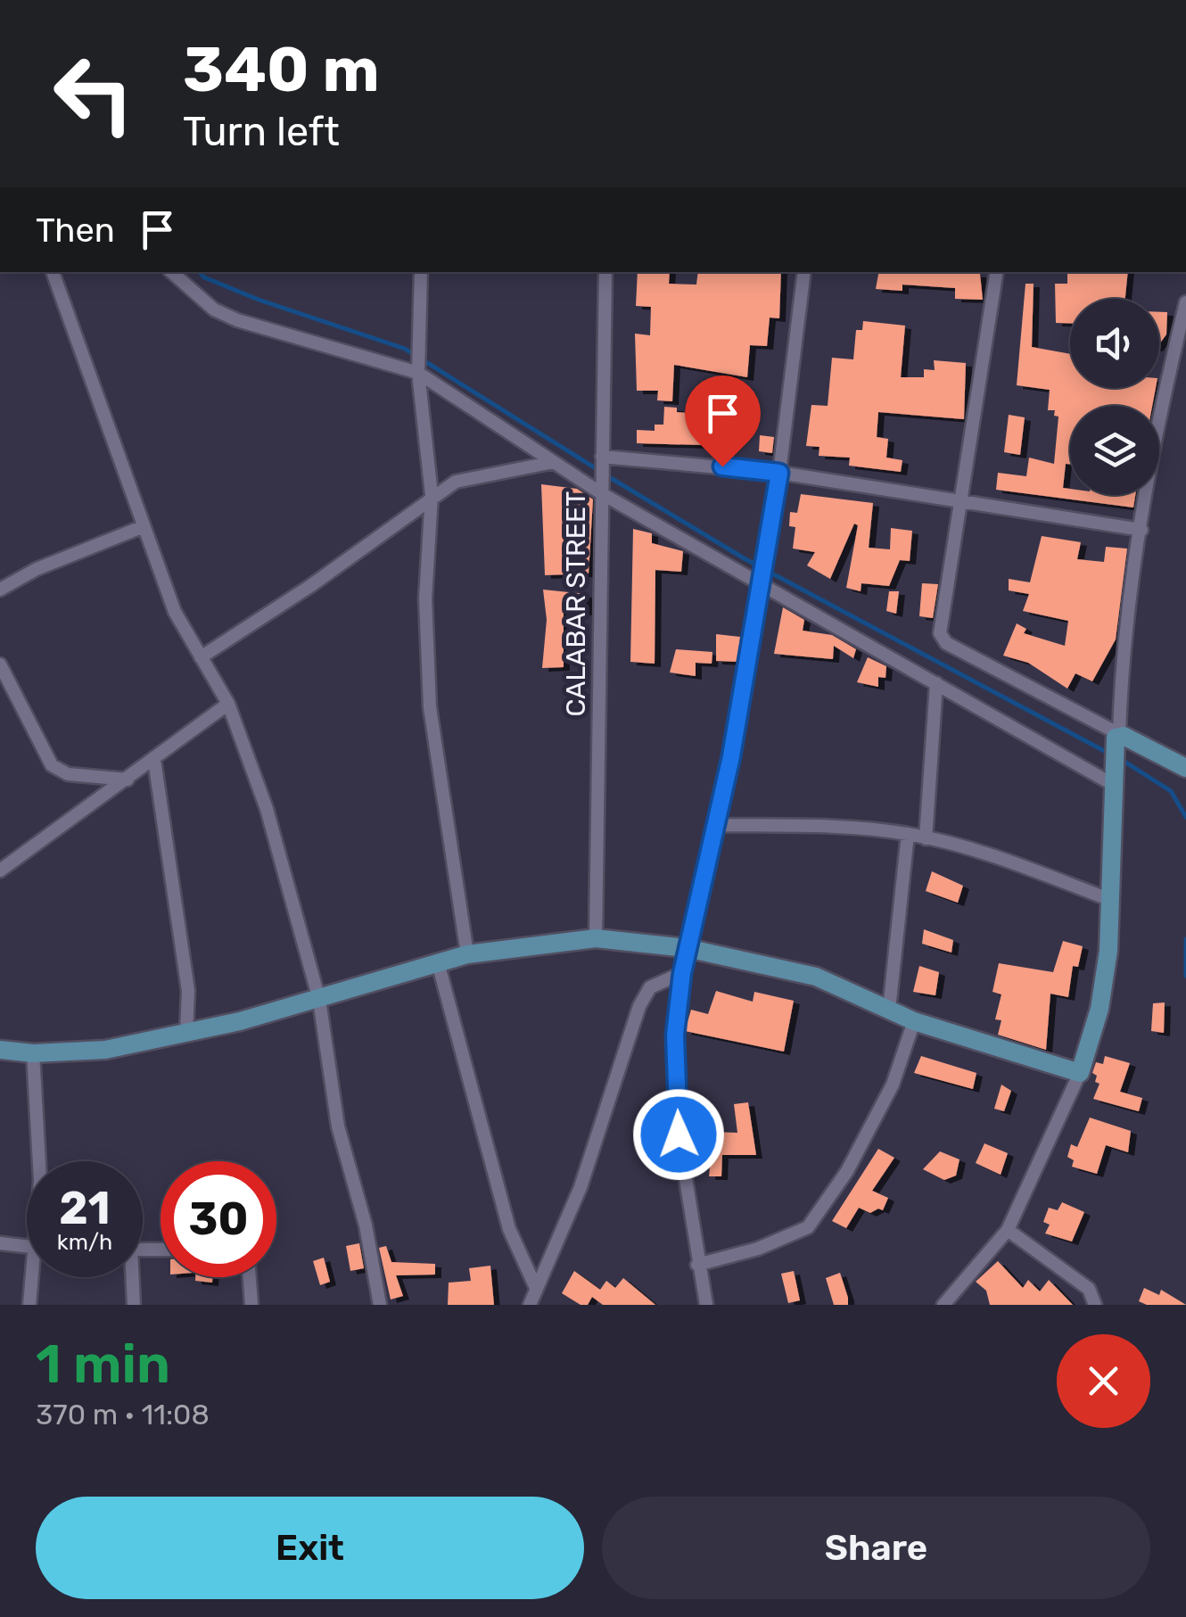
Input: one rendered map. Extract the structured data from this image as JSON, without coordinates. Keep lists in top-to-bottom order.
{
  "streets": {
    "street": ["CALABAR STREET"]
  },
  "page": {
    "turn": ["340 m", "Turn left"],
    "then": "Then",
    "speed": "21 km/h",
    "limit": "30",
    "heading": ["1 min", "370 m · 11:08"],
    "buttons": ["Exit", "Share"]
  }
}
